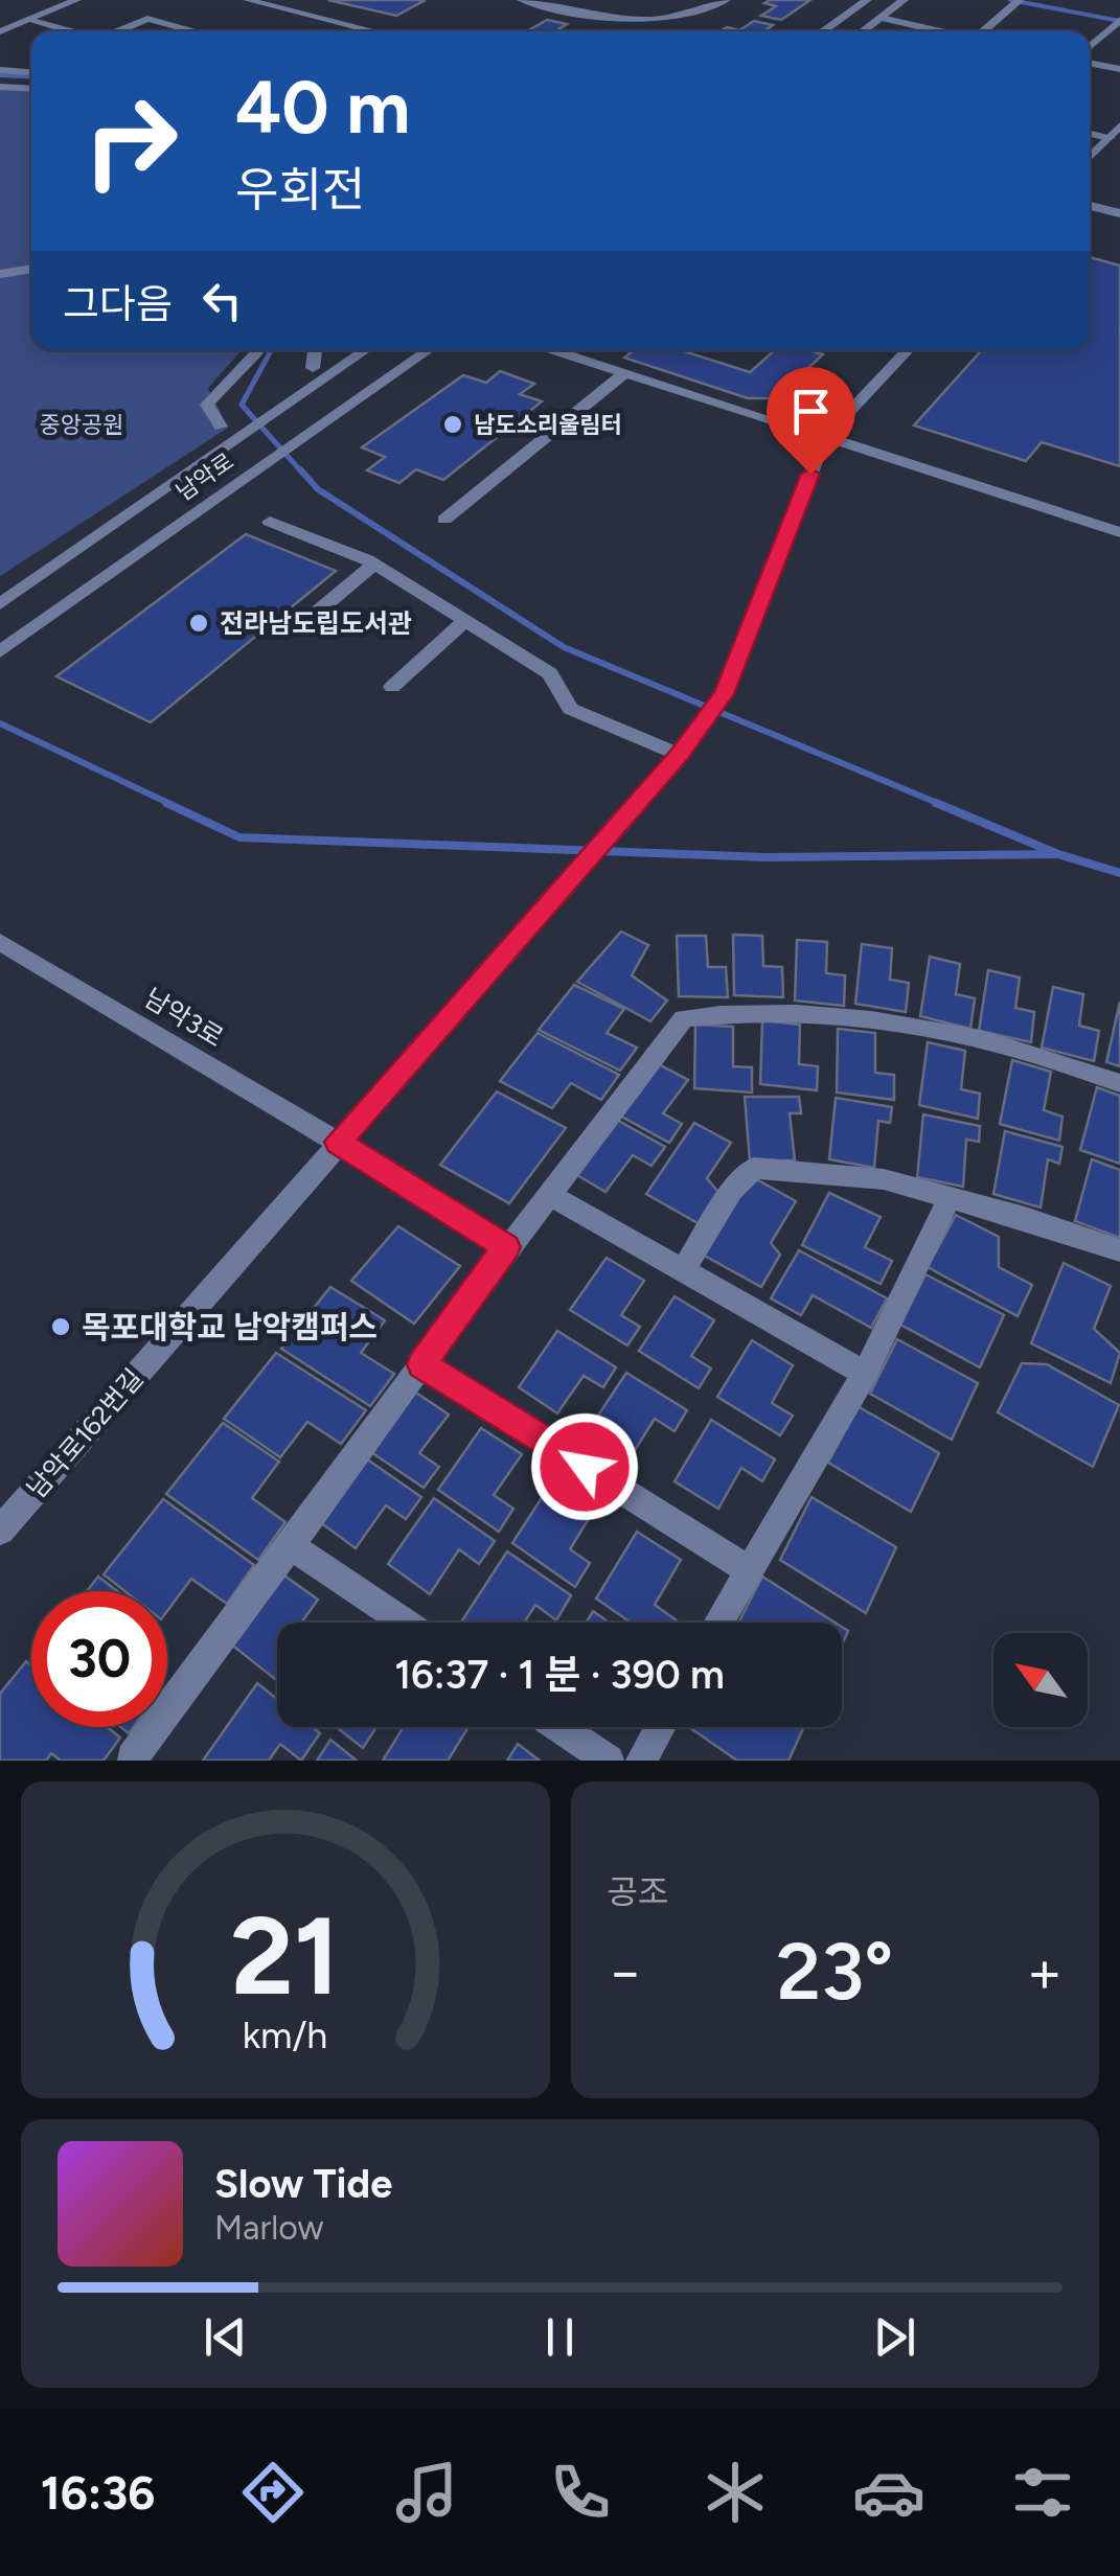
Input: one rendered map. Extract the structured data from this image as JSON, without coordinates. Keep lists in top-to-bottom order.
{
  "streets": {
    "street": ["남악로", "남악3로", "남악로162번길"]
  },
  "crossings": [
    ["남악3로", "남악로162번길"]
  ],
  "parks": ["중앙공원"],
  "places": ["남도소리울림터", "전라남도립도서관", "목포대학교 남악캠퍼스"],
  "north": "top left",
  "page": {
    "turn": ["40 m", "우회전"],
    "then": "그다음",
    "limit": "30",
    "trip": "16:37 · 1 분 · 390 m",
    "tile": "공조",
    "heat": ["−", "23°", "+"],
    "song": ["Slow Tide", "Marlow"],
    "tabs": "16:36",
    "gauge": ["21", "km/h"]
  }
}
